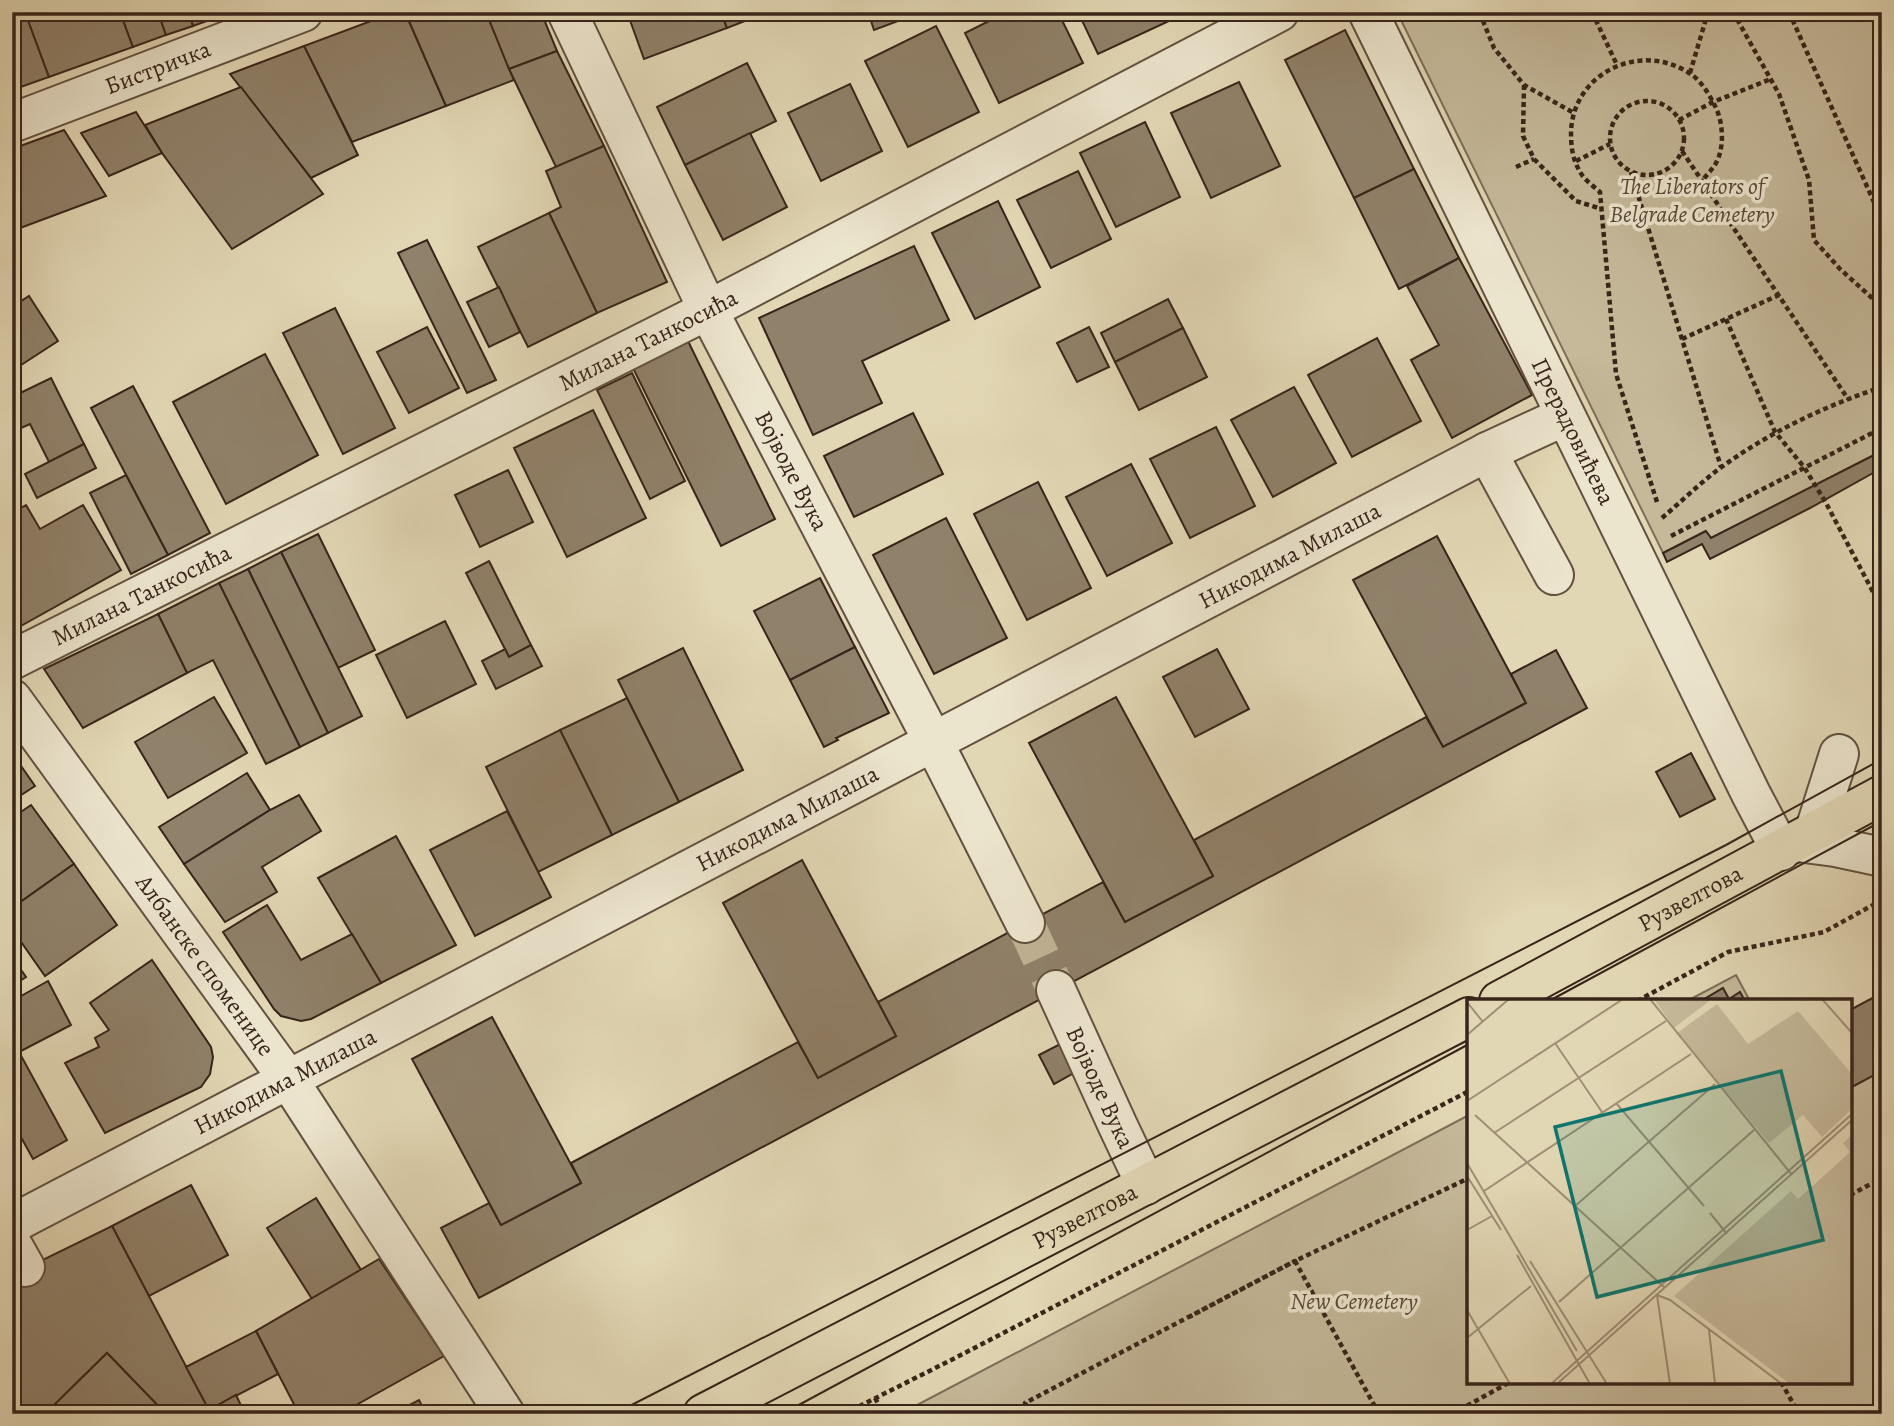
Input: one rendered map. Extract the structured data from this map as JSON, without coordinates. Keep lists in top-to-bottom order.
{
  "streets": {
    "main road": ["Рузвелтова"],
    "street": [
      "Бистричка",
      "Милана Танкосића",
      "Прерадовићева",
      "Војводе Вука",
      "Никодима Милаша",
      "Албанске споменице"
    ]
  },
  "crossings": [
    ["Милана Танкосића", "Војводе Вука"],
    ["Прерадовићева", "Никодима Милаша"],
    ["Прерадовићева", "Рузвелтова"],
    ["Војводе Вука", "Никодима Милаша"],
    ["Војводе Вука", "Рузвелтова"],
    ["Никодима Милаша", "Албанске споменице"]
  ],
  "parks": ["The Liberators of Belgrade Cemetery", "New Cemetery"]
}
